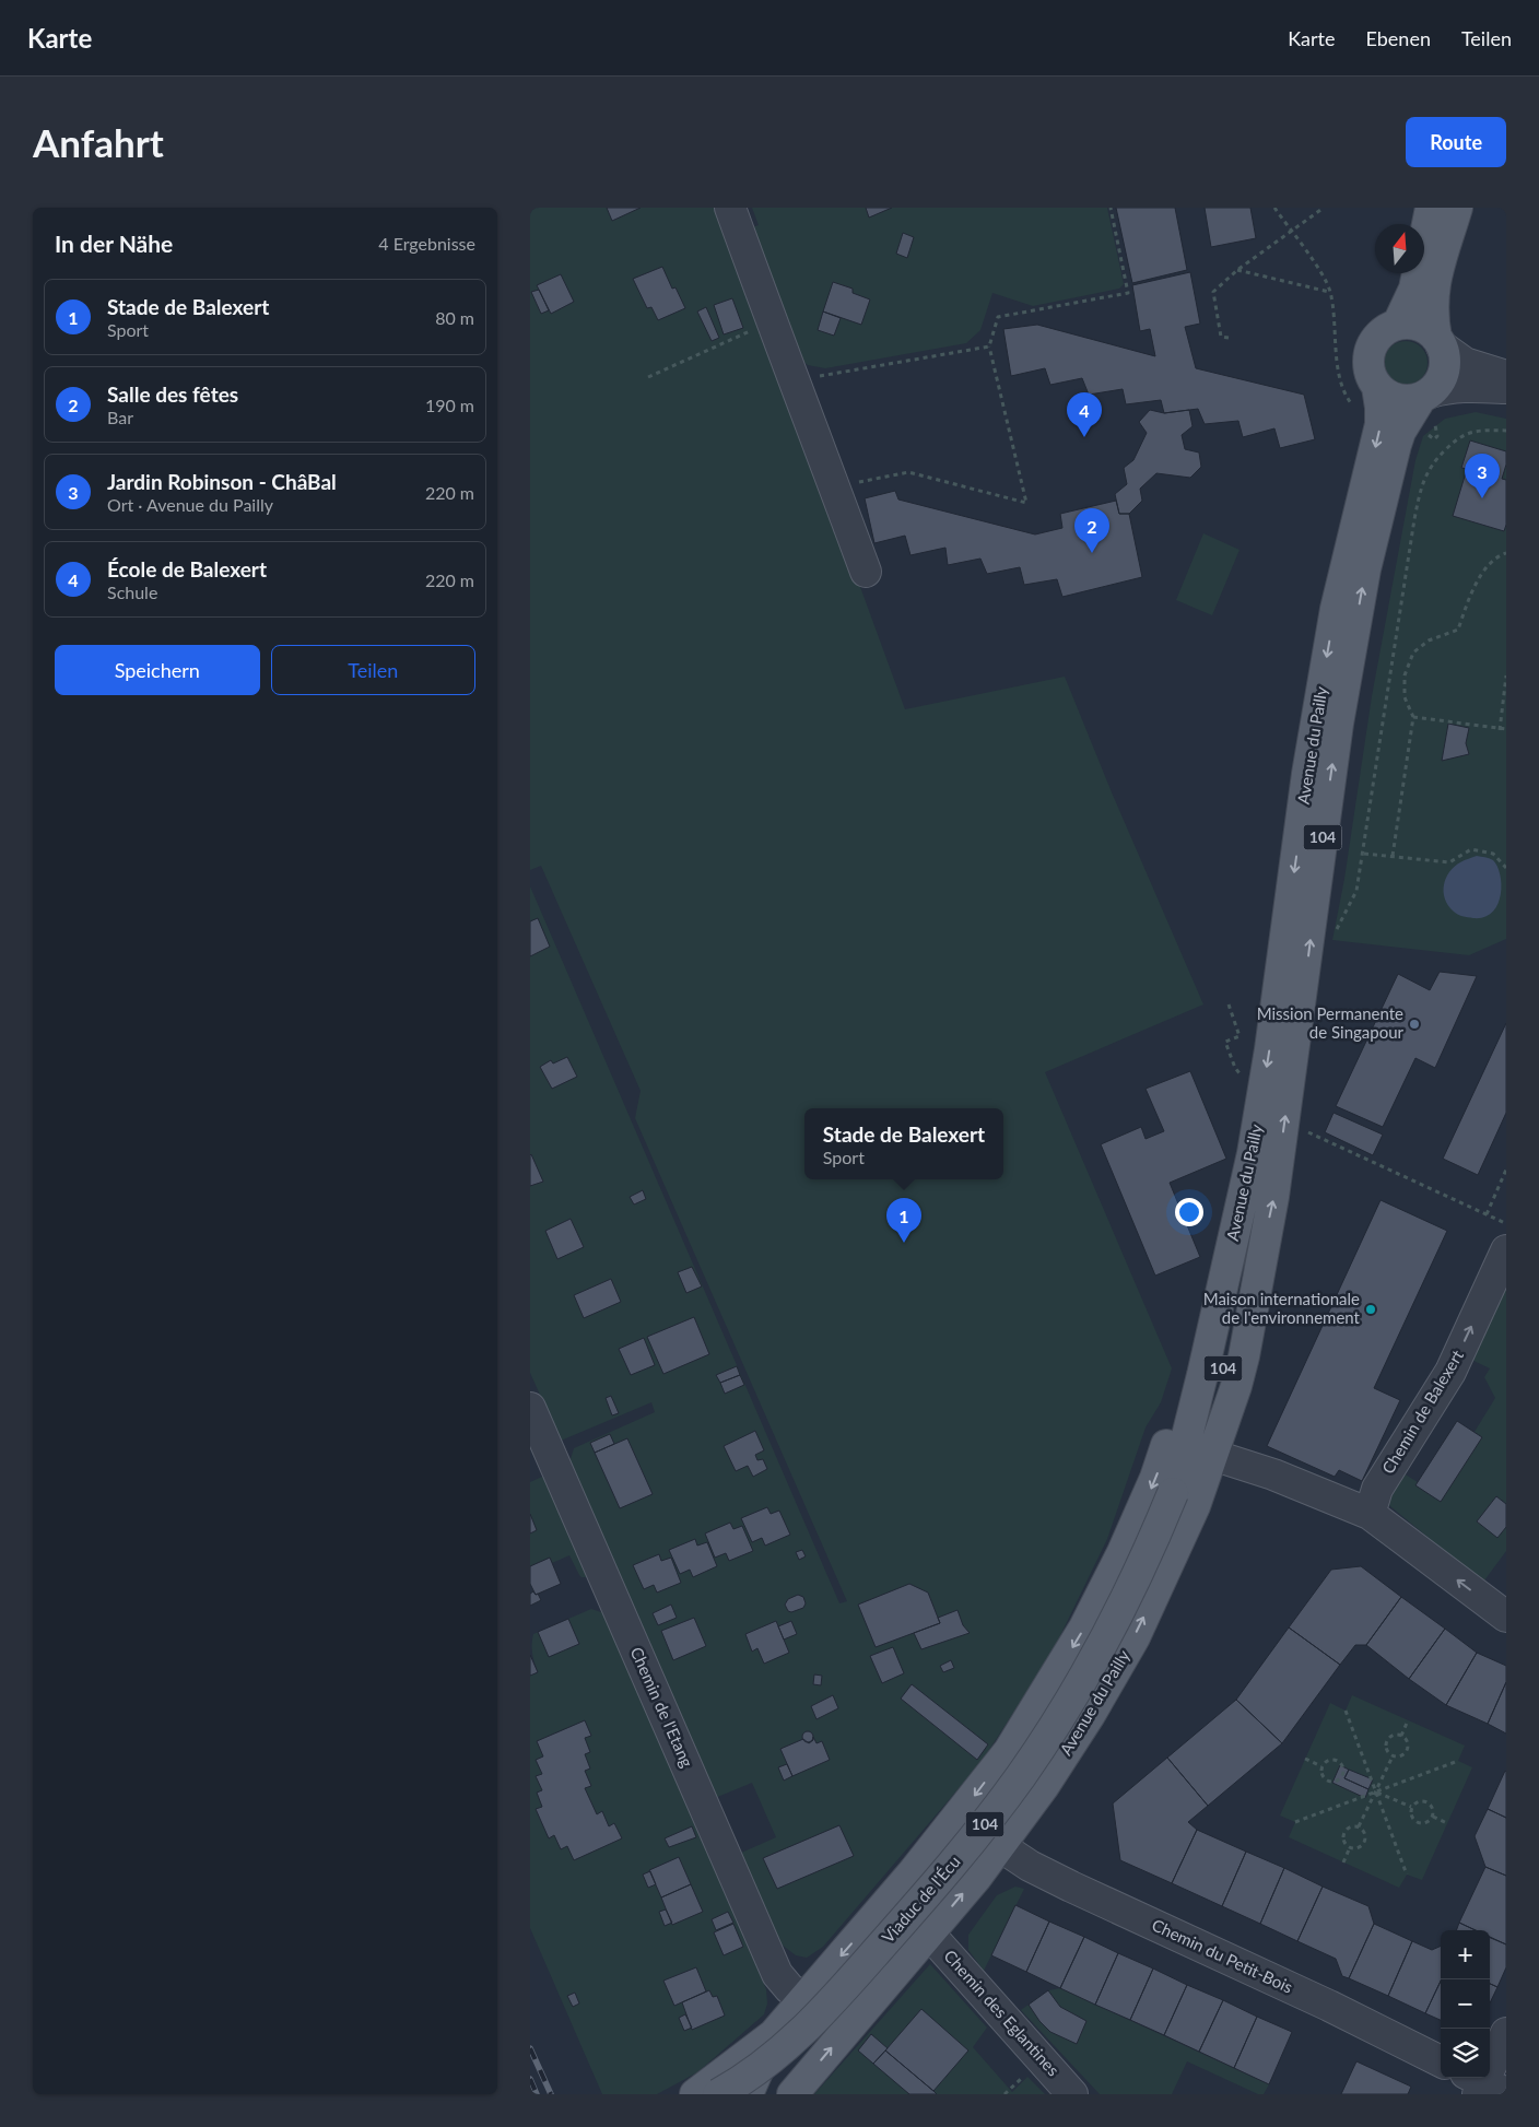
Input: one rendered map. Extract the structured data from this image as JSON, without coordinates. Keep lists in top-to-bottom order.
{
  "streets": {
    "main road": ["Avenue du Pailly", "104", "Viaduc de l'Écu"],
    "street": [
      "Chemin de Balexert",
      "Chemin de l'Etang",
      "Chemin du Petit-Bois",
      "Chemin des Eglantines"
    ]
  },
  "crossings": [
    ["Avenue du Pailly", "104"],
    ["Avenue du Pailly", "Chemin de l'Etang"],
    ["Avenue du Pailly", "Viaduc de l'Écu"],
    ["Avenue du Pailly", "Chemin du Petit-Bois"],
    ["Avenue du Pailly", "Chemin des Eglantines"]
  ],
  "one_way": ["Chemin de Balexert"],
  "places": ["Mission Permanente de Singapour", "Maison internationale de l'environnement"],
  "north": "top",
  "page": {
    "header": "Karte",
    "nav": ["Karte", "Ebenen", "Teilen"],
    "buttons": [
      "Route",
      ["Speichern", "Teilen"]
    ],
    "title": "Anfahrt",
    "heading": ["In der Nähe", "4 Ergebnisse"],
    "list": [
      {
        "mark": "1",
        "name": "Stade de Balexert",
        "note": "Sport",
        "value": "80 m"
      },
      {
        "mark": "2",
        "name": "Salle des fêtes",
        "note": "Bar",
        "value": "190 m"
      },
      {
        "mark": "3",
        "name": "Jardin Robinson - ChâBal",
        "note": "Ort · Avenue du Pailly",
        "value": "220 m"
      },
      {
        "mark": "4",
        "name": "École de Balexert",
        "note": "Schule",
        "value": "220 m"
      }
    ],
    "pins": [
      "4",
      "3",
      "2",
      "1"
    ],
    "popup": ["Stade de Balexert", "Sport"],
    "map_buttons": ["+", "−"]
  }
}
